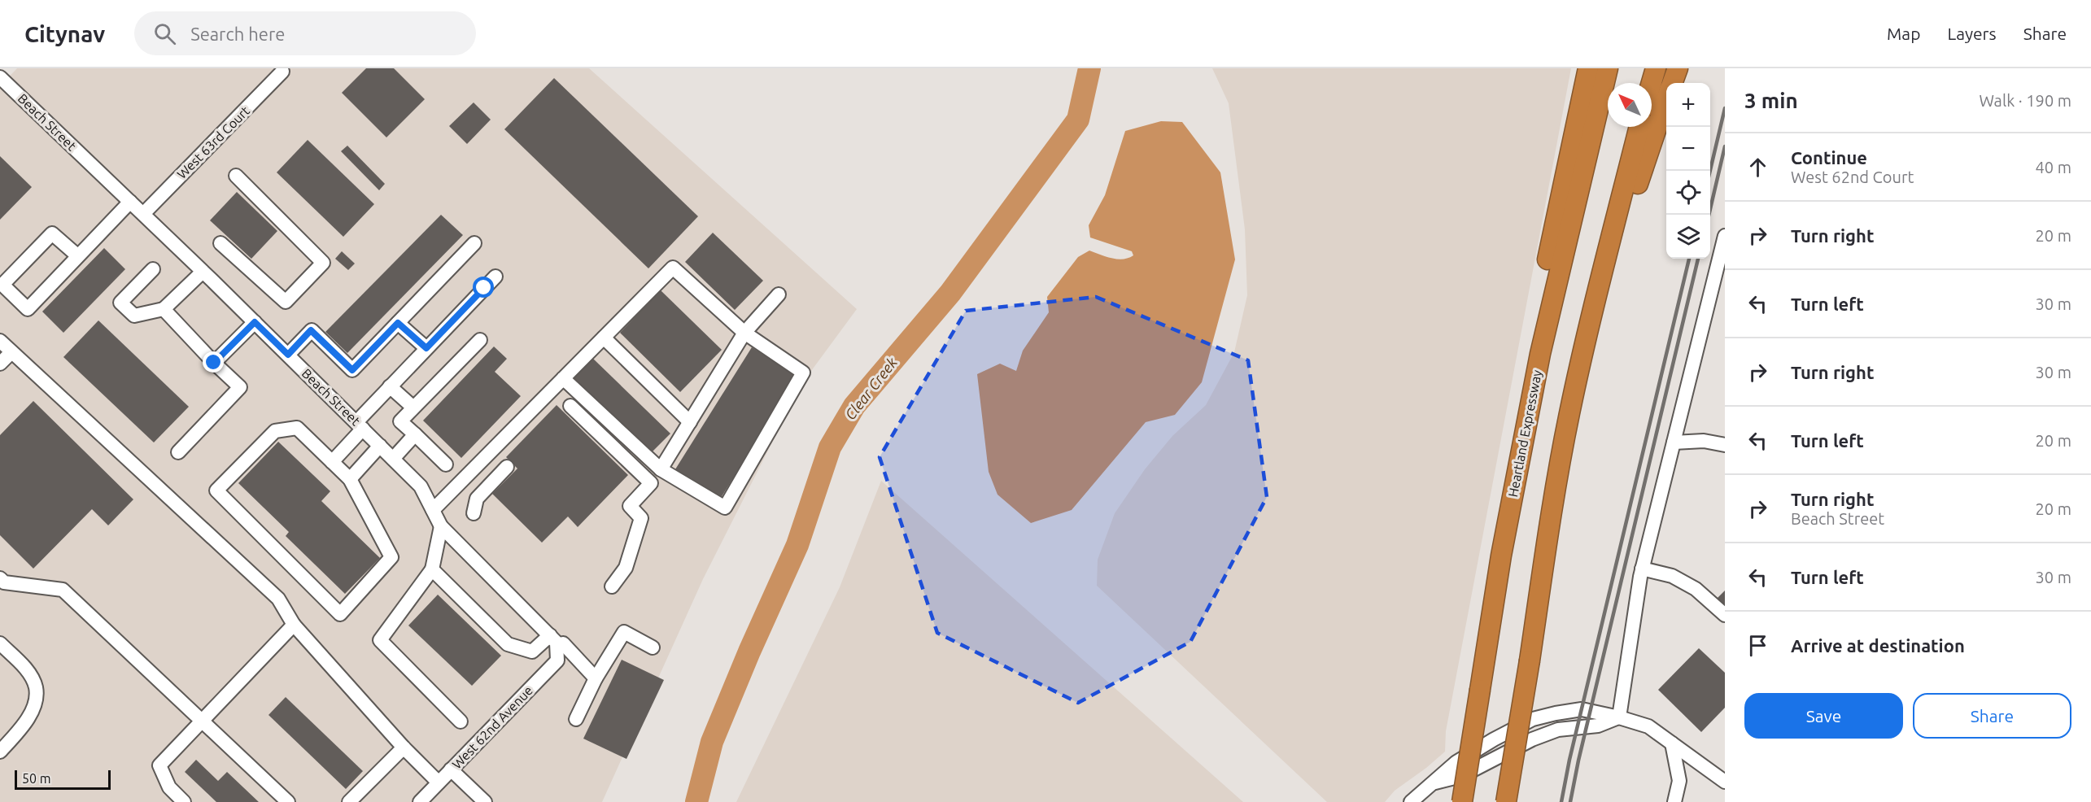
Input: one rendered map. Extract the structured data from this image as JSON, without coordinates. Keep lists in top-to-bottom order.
{
  "streets": {
    "highway": ["Heartland Expressway"],
    "street": ["Beach Street", "West 63rd Court", "West 62nd Avenue"]
  },
  "crossings": [
    ["Beach Street", "West 63rd Court"],
    ["Beach Street", "West 62nd Avenue"]
  ],
  "water": ["Clear Creek"],
  "scale_bar": "50 m",
  "north": "top left",
  "page": {
    "header": "Citynav",
    "search": "Search here",
    "nav": ["Map", "Layers", "Share"],
    "heading": ["3 min", "Walk · 190 m"],
    "map_buttons": ["+", "−"],
    "list": [
      ["Continue", "West 62nd Court", "40 m"],
      ["Turn right", "20 m"],
      ["Turn left", "30 m"],
      ["Turn right", "30 m"],
      ["Turn left", "20 m"],
      ["Turn right", "Beach Street", "20 m"],
      ["Turn left", "30 m"],
      "Arrive at destination"
    ],
    "buttons": ["Save", "Share"],
    "scale": "50 m"
  }
}
